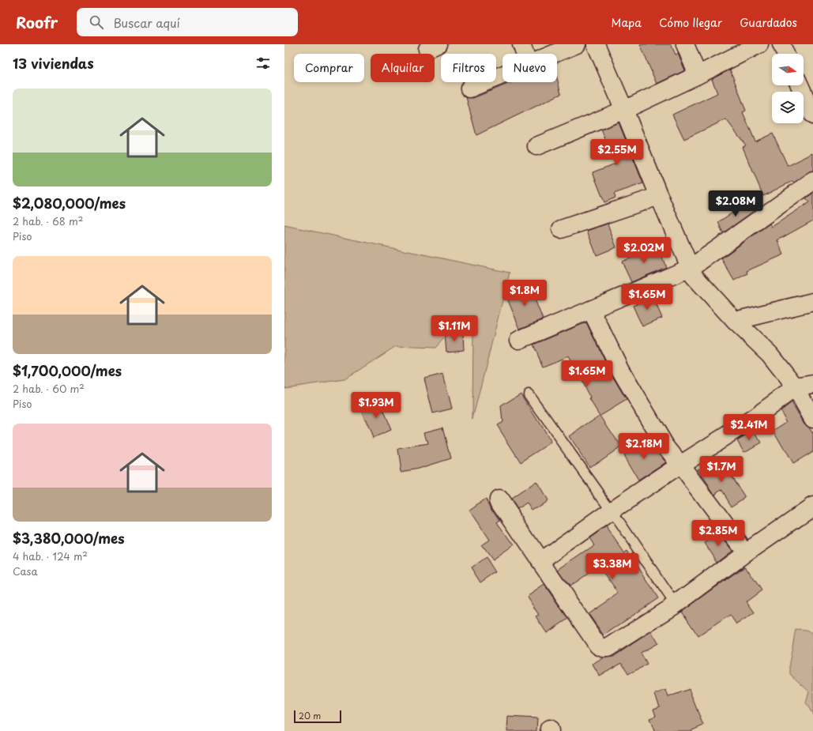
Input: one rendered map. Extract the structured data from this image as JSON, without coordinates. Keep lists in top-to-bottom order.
{
  "scale_bar": "20 m",
  "north": "right",
  "page": {
    "header": "Roofr",
    "search": "Buscar aquí",
    "nav": ["Mapa", "Cómo llegar", "Guardados"],
    "heading": "13 viviendas",
    "chip": [
      "Comprar",
      "Alquilar",
      "Filtros",
      "Nuevo"
    ],
    "list": [
      {
        "name": "$2,080,000/mes",
        "note": "2 hab. · 68 m² · Piso"
      },
      {
        "name": "$1,700,000/mes",
        "note": "2 hab. · 60 m² · Piso"
      },
      {
        "name": "$3,380,000/mes",
        "note": "4 hab. · 124 m² · Casa"
      }
    ],
    "price": [
      "$2.55M",
      "$2.08M",
      "$2.02M",
      "$1.8M",
      "$1.65M",
      "$1.11M",
      "$1.65M",
      "$1.93M",
      "$2.41M",
      "$2.18M",
      "$1.7M",
      "$2.85M",
      "$3.38M"
    ],
    "scale": "20 m"
  }
}
